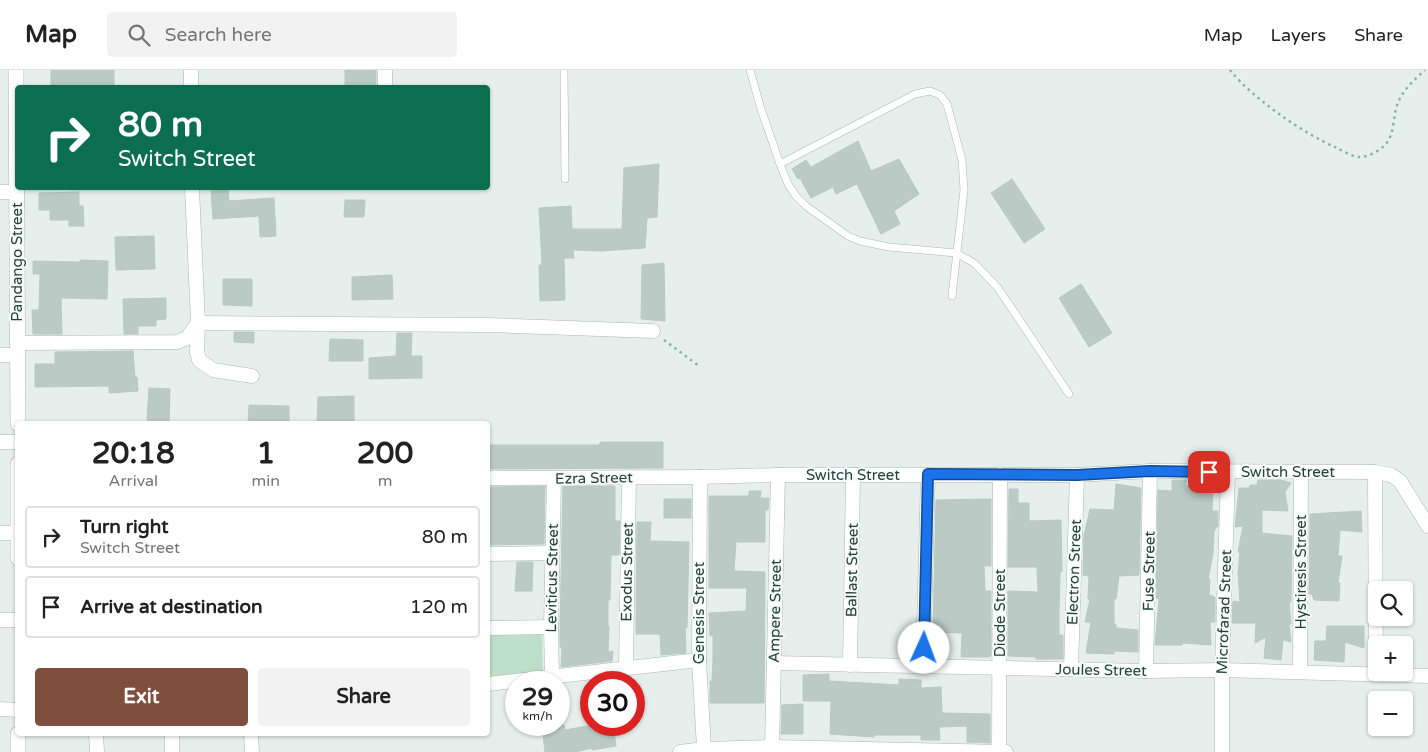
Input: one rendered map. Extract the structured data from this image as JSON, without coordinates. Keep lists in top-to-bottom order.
{
  "streets": {
    "street": [
      "Pandango Street",
      "Switch Street",
      "Ezra Street",
      "Ballast Street",
      "Fuse Street",
      "Exodus Street",
      "Electron Street",
      "Hystiresis Street",
      "Leviticus Street",
      "Ampere Street",
      "Microfarad Street",
      "Genesis Street",
      "Diode Street",
      "Joules Street"
    ]
  },
  "crossings": [
    ["Switch Street", "Ezra Street"],
    ["Switch Street", "Ballast Street"],
    ["Switch Street", "Fuse Street"],
    ["Switch Street", "Electron Street"],
    ["Switch Street", "Hystiresis Street"],
    ["Switch Street", "Ampere Street"],
    ["Switch Street", "Microfarad Street"],
    ["Switch Street", "Genesis Street"],
    ["Switch Street", "Diode Street"],
    ["Ezra Street", "Exodus Street"],
    ["Ezra Street", "Leviticus Street"],
    ["Ezra Street", "Genesis Street"],
    ["Ballast Street", "Joules Street"],
    ["Fuse Street", "Joules Street"],
    ["Electron Street", "Joules Street"],
    ["Hystiresis Street", "Joules Street"],
    ["Ampere Street", "Joules Street"],
    ["Microfarad Street", "Joules Street"],
    ["Diode Street", "Joules Street"]
  ],
  "page": {
    "header": "Map",
    "search": "Search here",
    "nav": ["Map", "Layers", "Share"],
    "turn": ["80 m", "Switch Street"],
    "eta": [
      "20:18",
      "Arrival",
      "1",
      "min",
      "200",
      "m"
    ],
    "list": [
      {
        "name": "Turn right",
        "note": "Switch Street",
        "value": "80 m"
      },
      {
        "name": "Arrive at destination",
        "value": "120 m"
      }
    ],
    "map_buttons": ["+", "−"],
    "buttons": ["Exit", "Share"],
    "speed": "29 km/h",
    "limit": "30"
  }
}
